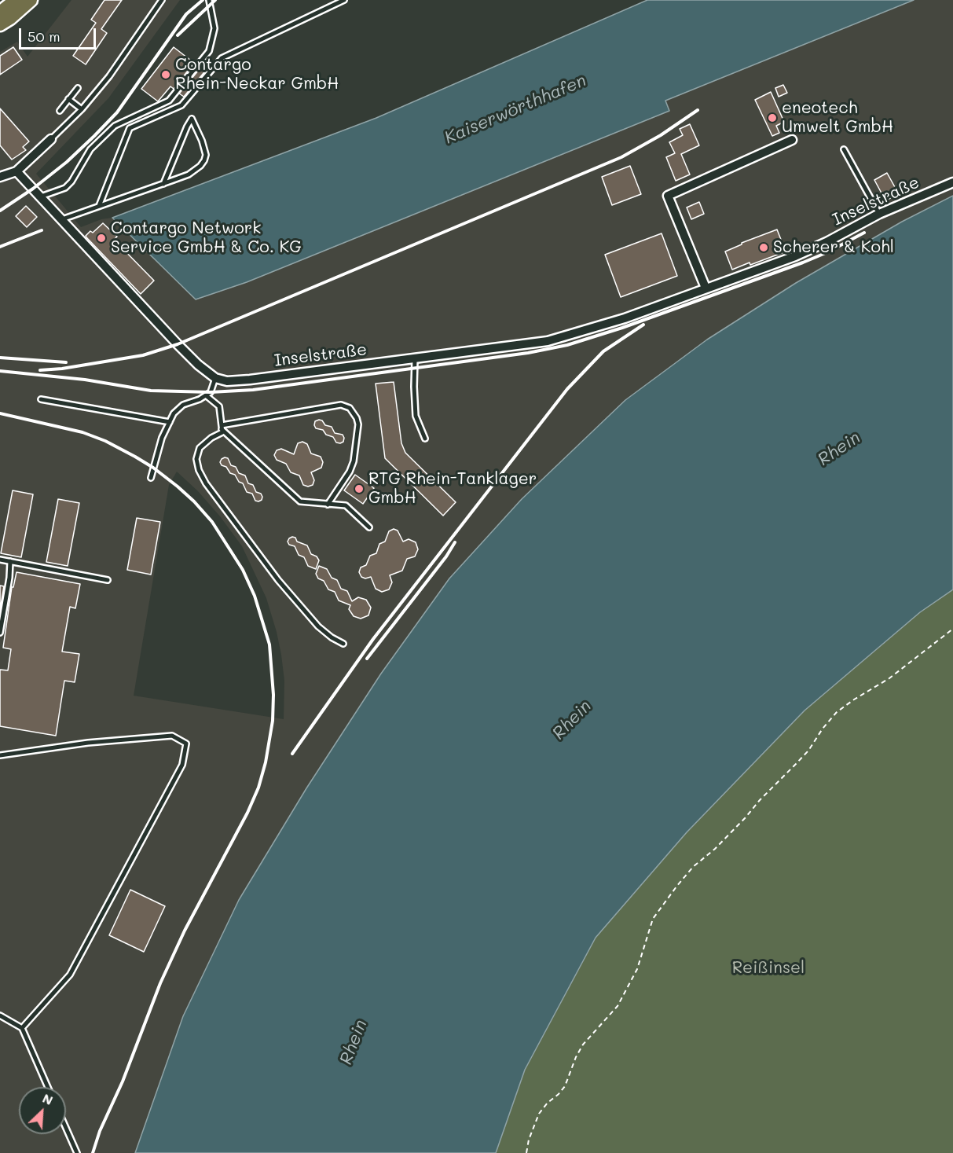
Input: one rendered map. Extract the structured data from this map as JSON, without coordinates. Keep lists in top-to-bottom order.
{
  "streets": {
    "street": ["Inselstraße"]
  },
  "water": ["Kaiserwörthhafen", "Rhein"],
  "parks": ["Reißinsel"],
  "places": [
    "Contargo Rhein-Neckar GmbH",
    "eneotech Umwelt GmbH",
    "Contargo Network Service GmbH & Co. KG",
    "Scherer & Kohl",
    "RTG Rhein-Tanklager GmbH"
  ],
  "scale_bar": "50 m",
  "north": "top right"
}
